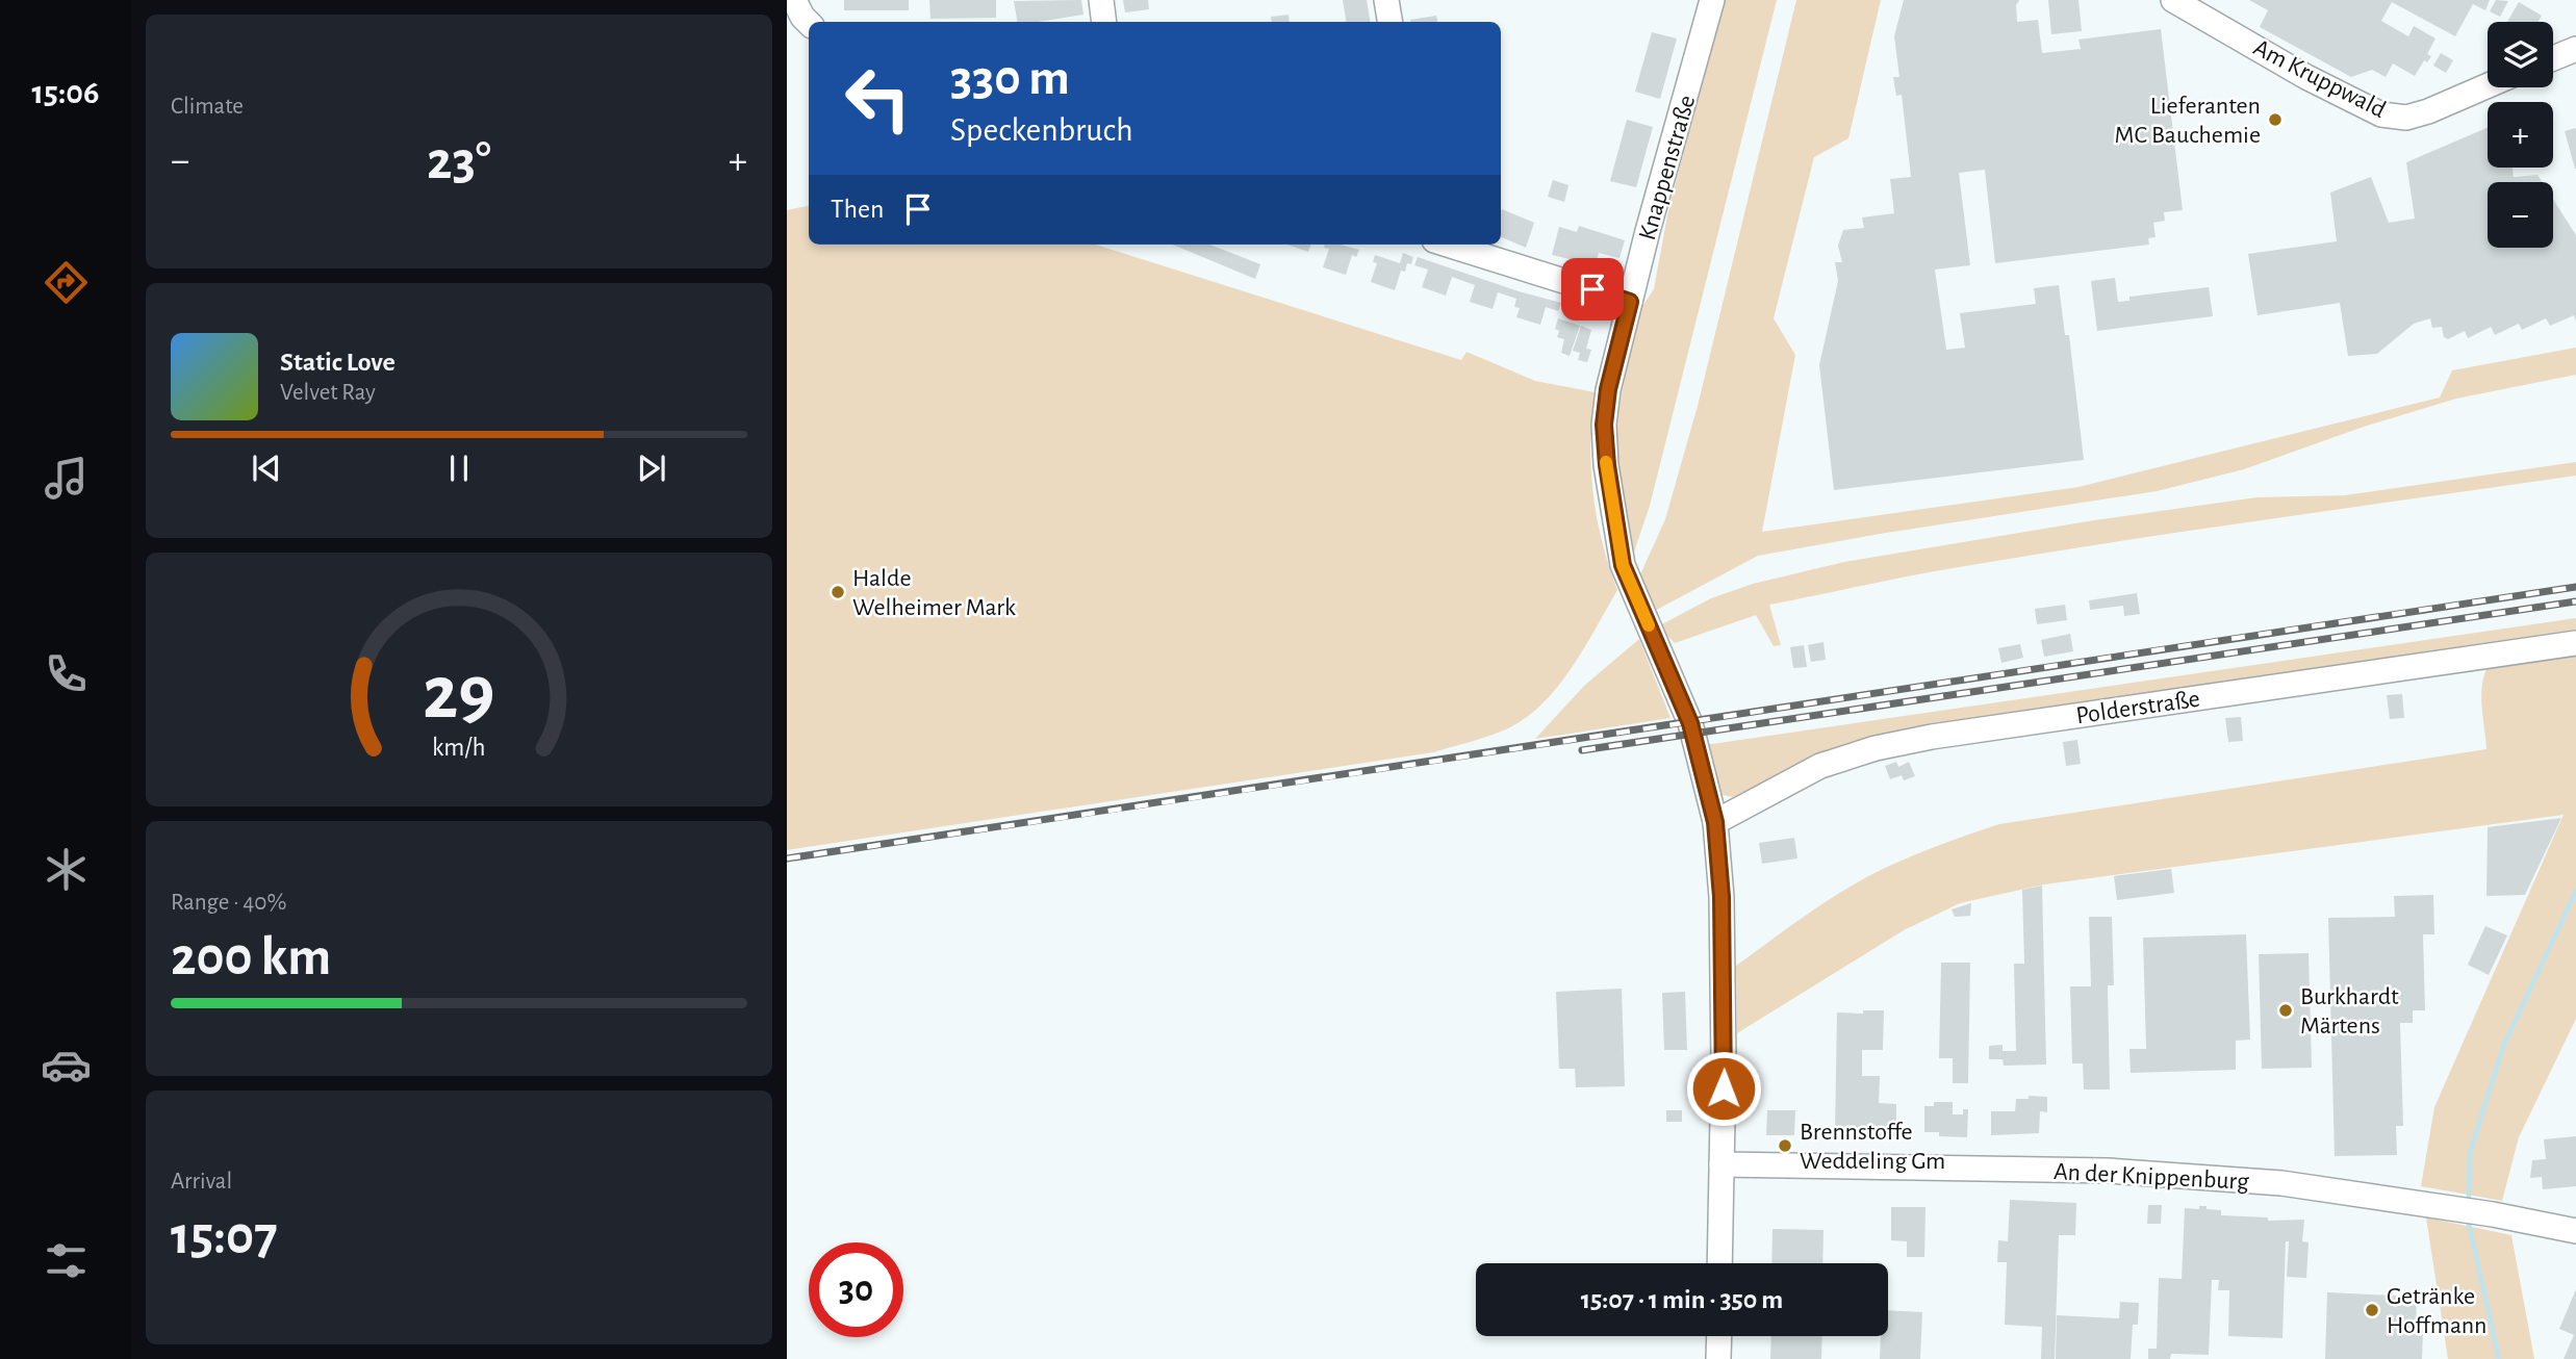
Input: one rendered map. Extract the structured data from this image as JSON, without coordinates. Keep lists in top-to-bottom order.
{
  "streets": {
    "street": [
      "Am Kruppwald",
      "Knappenstraße",
      "Polderstraße",
      "An der Knippenburg"
    ]
  },
  "crossings": [
    ["Knappenstraße", "Polderstraße"],
    ["Knappenstraße", "An der Knippenburg"]
  ],
  "places": [
    "Lieferanten MC Bauchemie",
    "Halde Welheimer Mark",
    "Burkhardt Märtens",
    "Brennstoffe Weddeling Gm",
    "Getränke Hoffmann"
  ],
  "page": {
    "tabs": "15:06",
    "tile": [
      "Climate",
      ["Range · 40%", "200 km"],
      ["Arrival", "15:07"]
    ],
    "map_buttons": ["+", "−"],
    "turn": ["330 m", "Speckenbruch"],
    "heat": ["−", "23°", "+"],
    "then": "Then",
    "song": ["Static Love", "Velvet Ray"],
    "limit": "30",
    "trip": "15:07 · 1 min · 350 m",
    "gauge": ["29", "km/h"]
  }
}
